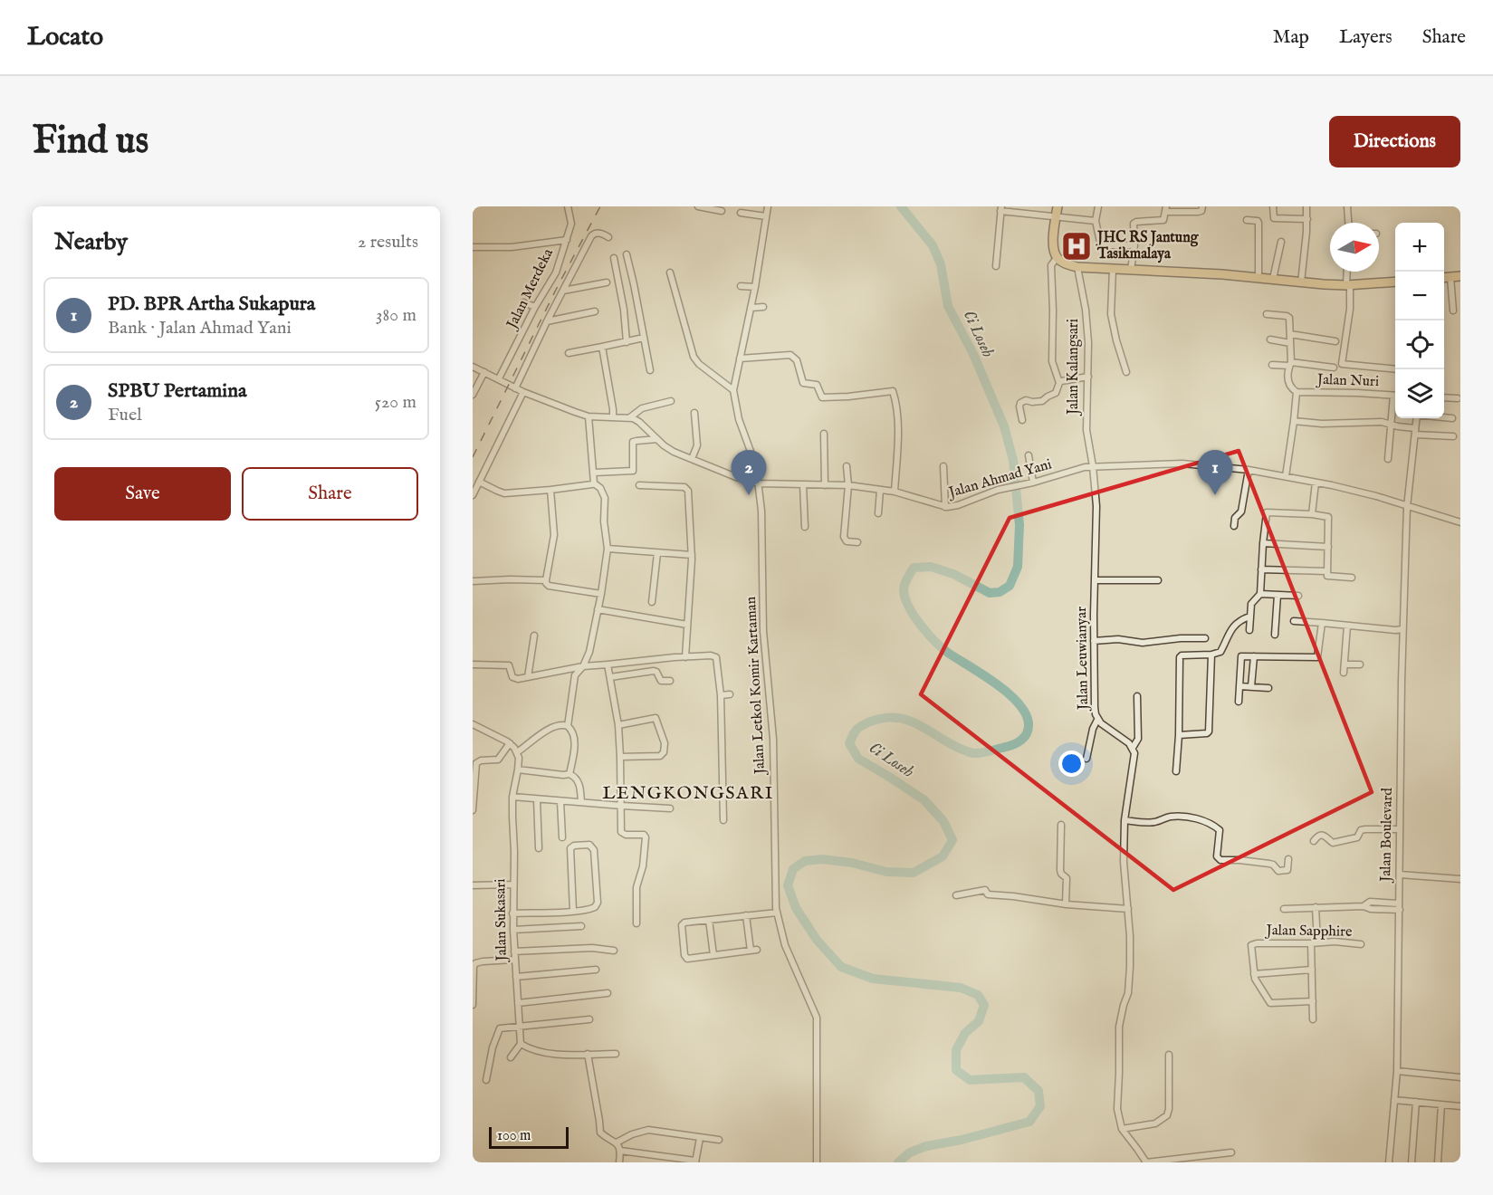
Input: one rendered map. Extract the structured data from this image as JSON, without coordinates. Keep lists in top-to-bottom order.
{
  "streets": {
    "street": [
      "Jalan Merdeka",
      "Jalan Kalangsari",
      "Jalan Nuri",
      "Jalan Ahmad Yani",
      "Jalan Leuwianyar",
      "Jalan Letkol Komir Kartaman",
      "Jalan Boulevard",
      "Jalan Sukasari",
      "Jalan Sapphire"
    ]
  },
  "crossings": [
    ["Jalan Kalangsari", "Jalan Ahmad Yani"],
    ["Jalan Kalangsari", "Jalan Leuwianyar"],
    ["Jalan Ahmad Yani", "Jalan Leuwianyar"],
    ["Jalan Ahmad Yani", "Jalan Letkol Komir Kartaman"],
    ["Jalan Ahmad Yani", "Jalan Boulevard"]
  ],
  "districts": ["LENGKONGSARI"],
  "water": ["Ci Loseh"],
  "places": {
    "hospital": ["JHC RS Jantung Tasikmalaya"]
  },
  "scale_bar": "100 m",
  "north": "right",
  "page": {
    "header": "Locato",
    "nav": ["Map", "Layers", "Share"],
    "buttons": [
      "Directions",
      ["Save", "Share"]
    ],
    "title": "Find us",
    "heading": ["Nearby", "2 results"],
    "map_buttons": ["+", "−"],
    "list": [
      {
        "mark": "1",
        "name": "PD. BPR Artha Sukapura",
        "note": "Bank · Jalan Ahmad Yani",
        "value": "380 m"
      },
      {
        "mark": "2",
        "name": "SPBU Pertamina",
        "note": "Fuel",
        "value": "520 m"
      }
    ],
    "pins": ["1", "2"],
    "scale": "100 m"
  }
}
